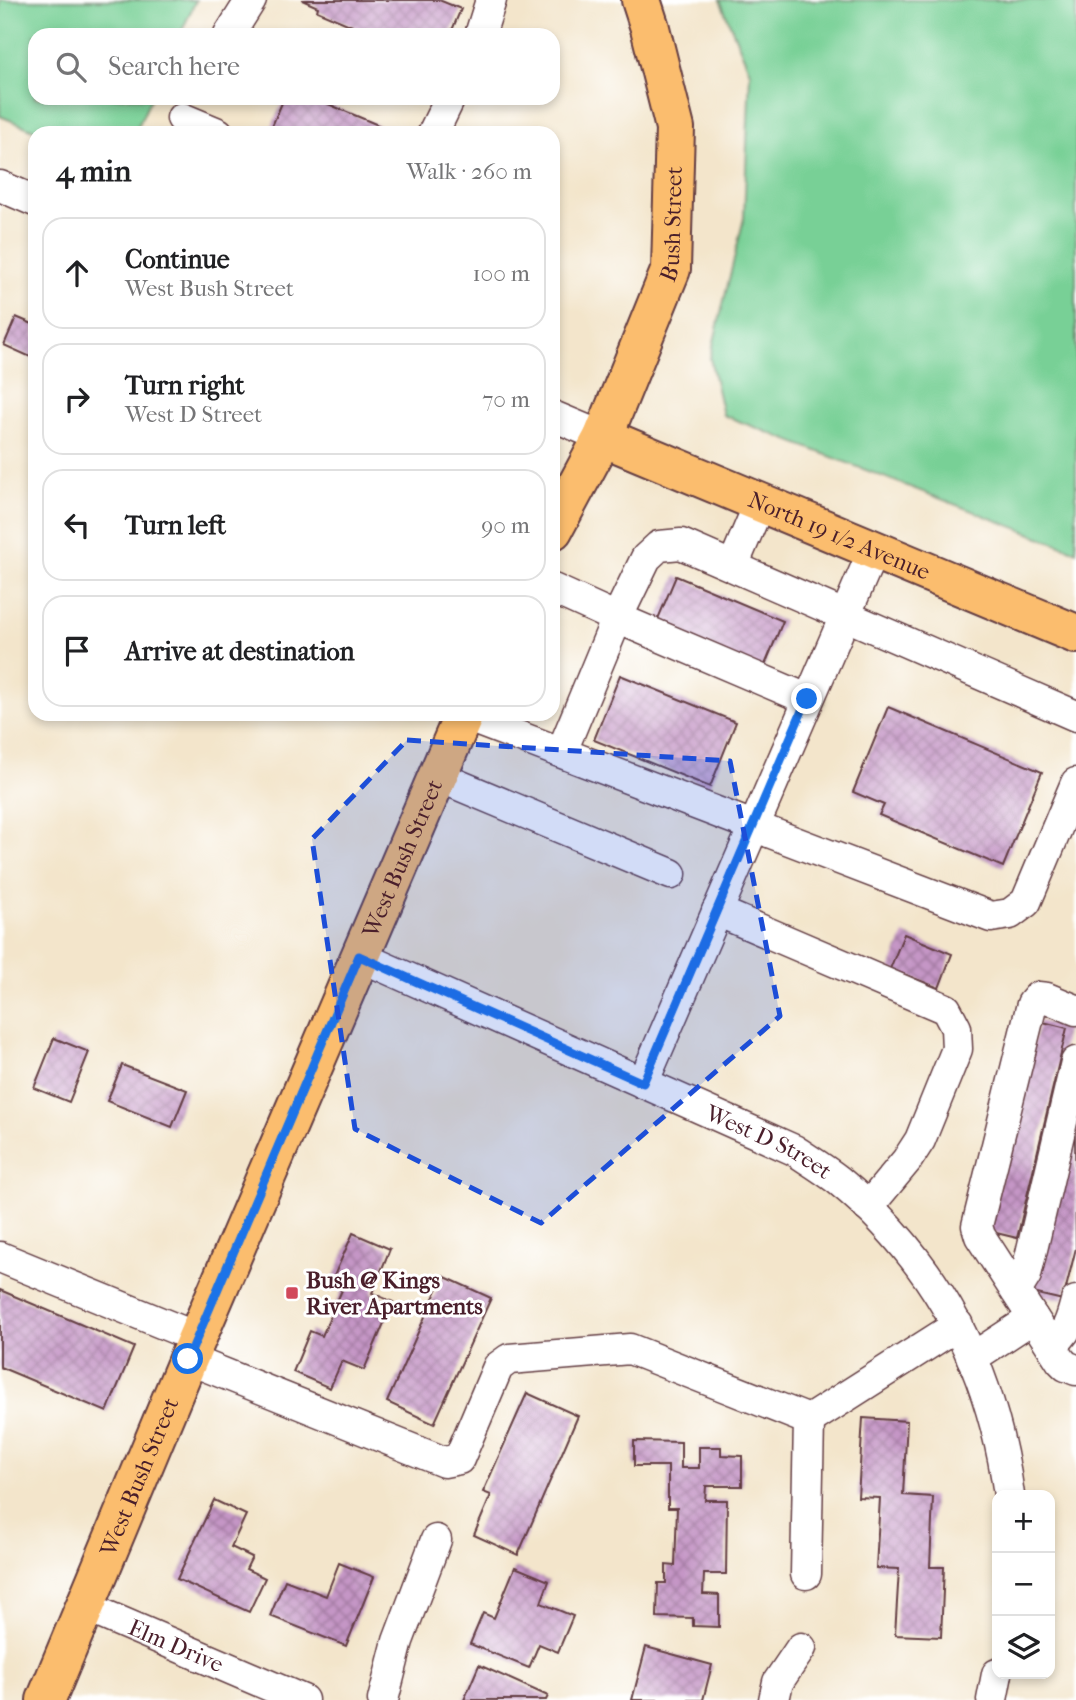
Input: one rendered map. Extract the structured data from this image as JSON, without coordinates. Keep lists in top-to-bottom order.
{
  "streets": {
    "main road": ["Bush Street", "North 19 1/2 Avenue", "West Bush Street"],
    "street": ["West D Street", "Elm Drive"]
  },
  "crossings": [
    ["Bush Street", "North 19 1/2 Avenue"],
    ["West Bush Street", "West D Street"],
    ["West Bush Street", "Elm Drive"]
  ],
  "places": {
    "transit": ["Bush @ Kings River Apartments"]
  },
  "page": {
    "search": "Search here",
    "heading": ["4 min", "Walk · 260 m"],
    "list": [
      ["Continue", "West Bush Street", "100 m"],
      ["Turn right", "West D Street", "70 m"],
      ["Turn left", "90 m"],
      "Arrive at destination"
    ],
    "map_buttons": ["+", "−"]
  }
}
